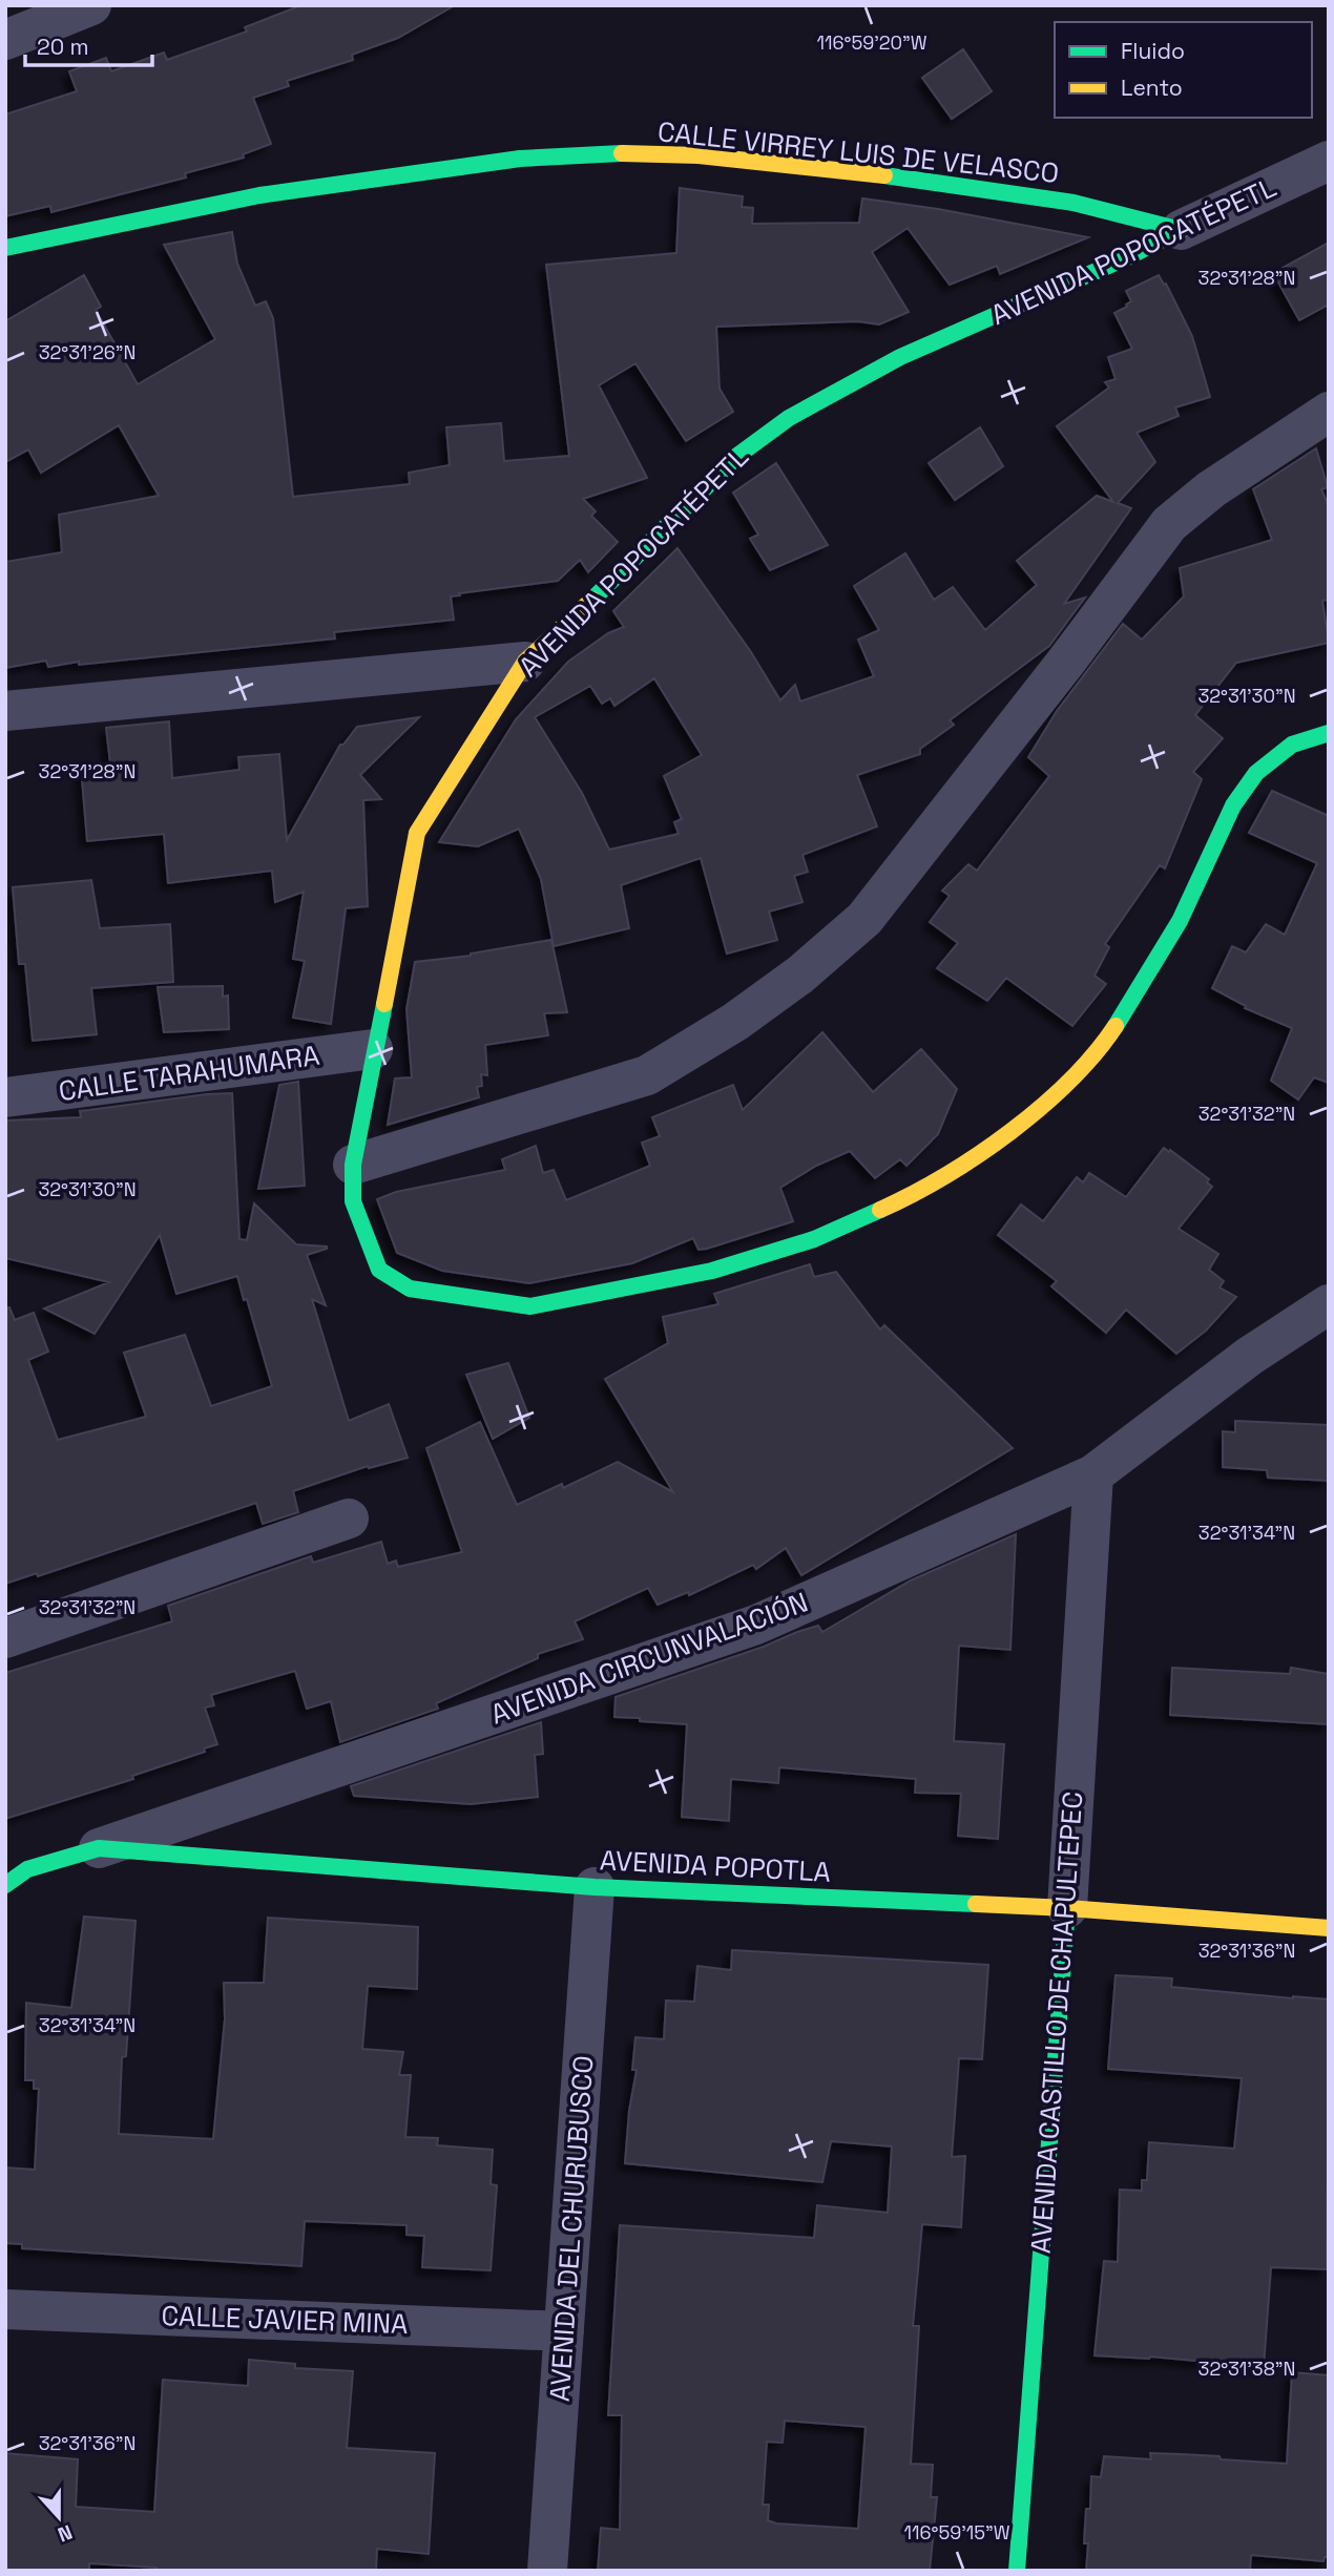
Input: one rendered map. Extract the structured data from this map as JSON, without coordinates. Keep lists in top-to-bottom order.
{
  "streets": {
    "street": [
      "CALLE VIRREY LUIS DE VELASCO",
      "AVENIDA POPOCATÉPETL",
      "CALLE TARAHUMARA",
      "AVENIDA CIRCUNVALACIÓN",
      "AVENIDA POPOTLA",
      "AVENIDA CASTILLO DE CHAPULTEPEC",
      "AVENIDA DEL CHURUBUSCO",
      "CALLE JAVIER MINA"
    ]
  },
  "crossings": [
    ["CALLE VIRREY LUIS DE VELASCO", "AVENIDA POPOCATÉPETL"],
    ["AVENIDA POPOCATÉPETL", "CALLE TARAHUMARA"],
    ["AVENIDA CIRCUNVALACIÓN", "AVENIDA POPOTLA"],
    ["AVENIDA CIRCUNVALACIÓN", "AVENIDA CASTILLO DE CHAPULTEPEC"],
    ["AVENIDA POPOTLA", "AVENIDA CASTILLO DE CHAPULTEPEC"],
    ["AVENIDA POPOTLA", "AVENIDA DEL CHURUBUSCO"],
    ["AVENIDA DEL CHURUBUSCO", "CALLE JAVIER MINA"]
  ],
  "legend": ["Fluido", "Lento"],
  "scale_bar": "20 m",
  "north": "bottom",
  "coordinates": [
    "116°59'20\"W",
    "32°31'28\"N",
    "32°31'26\"N",
    "32°31'30\"N",
    "32°31'32\"N",
    "32°31'34\"N",
    "32°31'36\"N",
    "32°31'38\"N",
    "116°59'15\"W"
  ]
}
